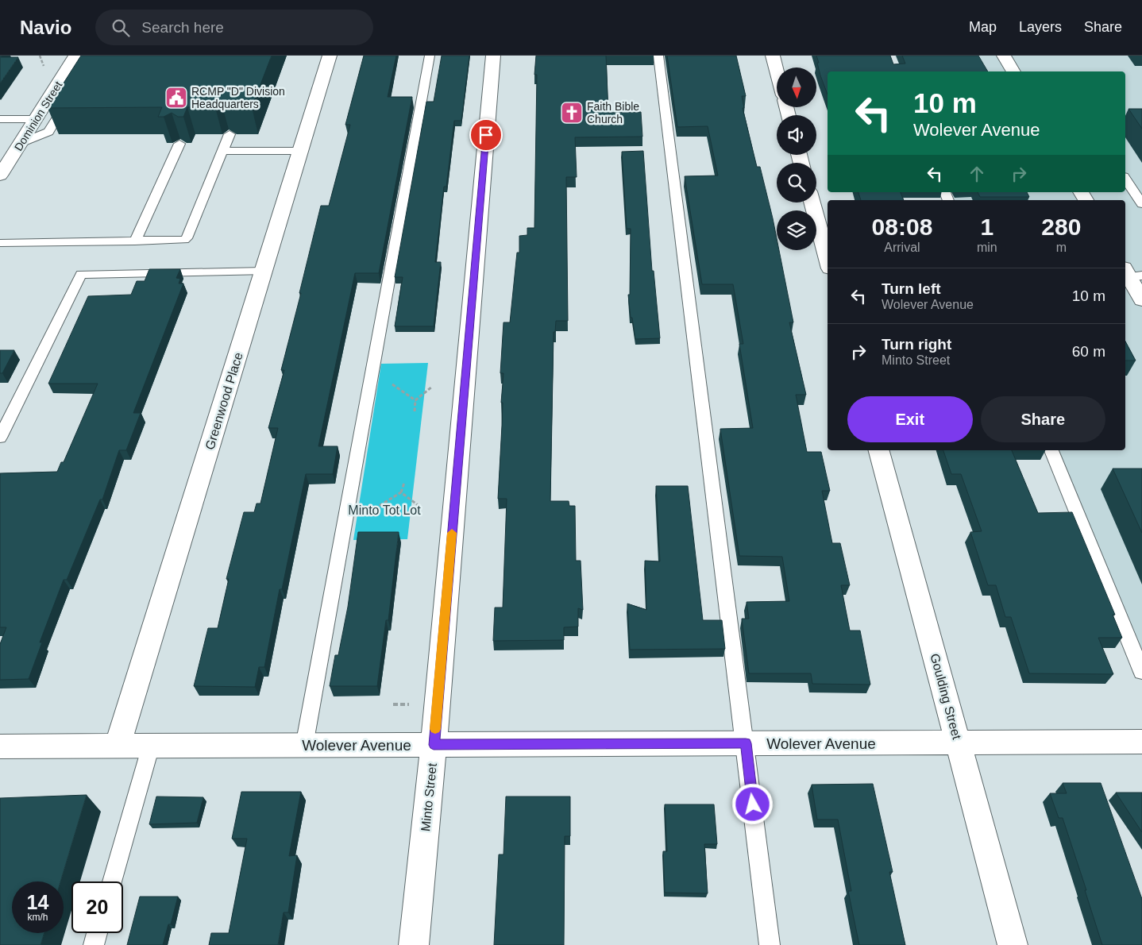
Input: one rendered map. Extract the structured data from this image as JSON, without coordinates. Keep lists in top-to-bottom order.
{
  "streets": {
    "street": [
      "Dominion Street",
      "Greenwood Place",
      "Goulding Street",
      "Wolever Avenue",
      "Minto Street"
    ]
  },
  "crossings": [
    ["Greenwood Place", "Wolever Avenue"],
    ["Goulding Street", "Wolever Avenue"],
    ["Wolever Avenue", "Minto Street"]
  ],
  "parks": ["Minto Tot Lot"],
  "places": {
    "public building": ["RCMP \"D\" Division Headquarters"],
    "church": ["Faith Bible Church"]
  },
  "north": "bottom",
  "page": {
    "header": "Navio",
    "search": "Search here",
    "nav": ["Map", "Layers", "Share"],
    "turn": ["10 m", "Wolever Avenue"],
    "eta": [
      "08:08",
      "Arrival",
      "1",
      "min",
      "280",
      "m"
    ],
    "list": [
      {
        "name": "Turn left",
        "note": "Wolever Avenue",
        "value": "10 m"
      },
      {
        "name": "Turn right",
        "note": "Minto Street",
        "value": "60 m"
      }
    ],
    "buttons": ["Exit", "Share"],
    "speed": "14 km/h",
    "limit": "20"
  }
}
